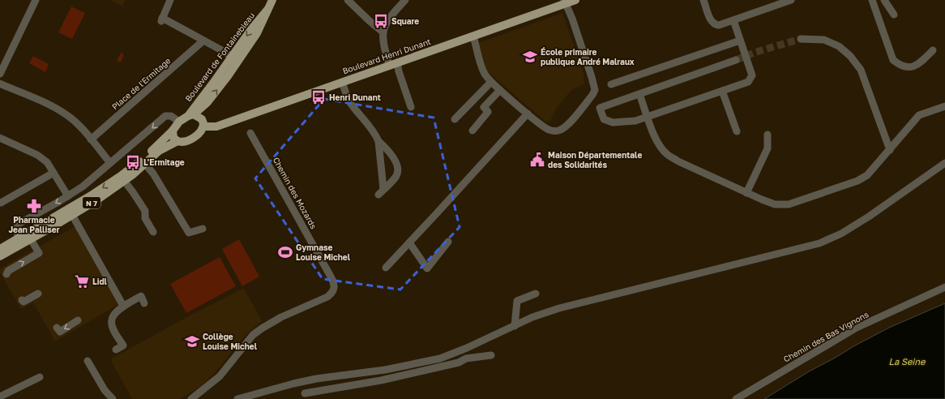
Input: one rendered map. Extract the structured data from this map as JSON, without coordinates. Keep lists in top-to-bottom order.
{
  "streets": {
    "main road": ["Boulevard Henri Dunant", "Boulevard de Fontainebleau", "N 7"],
    "street": ["Place de l'Ermitage", "Chemin des Mozards", "Chemin des Bas Vignons"]
  },
  "crossings": [
    ["Boulevard Henri Dunant", "Boulevard de Fontainebleau"],
    ["Boulevard Henri Dunant", "N 7"],
    ["Boulevard de Fontainebleau", "N 7"]
  ],
  "water": ["La Seine"],
  "places": {
    "bus stop": ["Square", "Henri Dunant", "L'Ermitage"],
    "school or university": ["École primaire publique André Malraux", "Collège Louise Michel"],
    "public building": ["Maison Départementale des Solidarités"],
    "pharmacy": ["Pharmacie Jean Palliser"],
    "sports": ["Gymnase Louise Michel"],
    "supermarket": ["Lidl"]
  }
}
